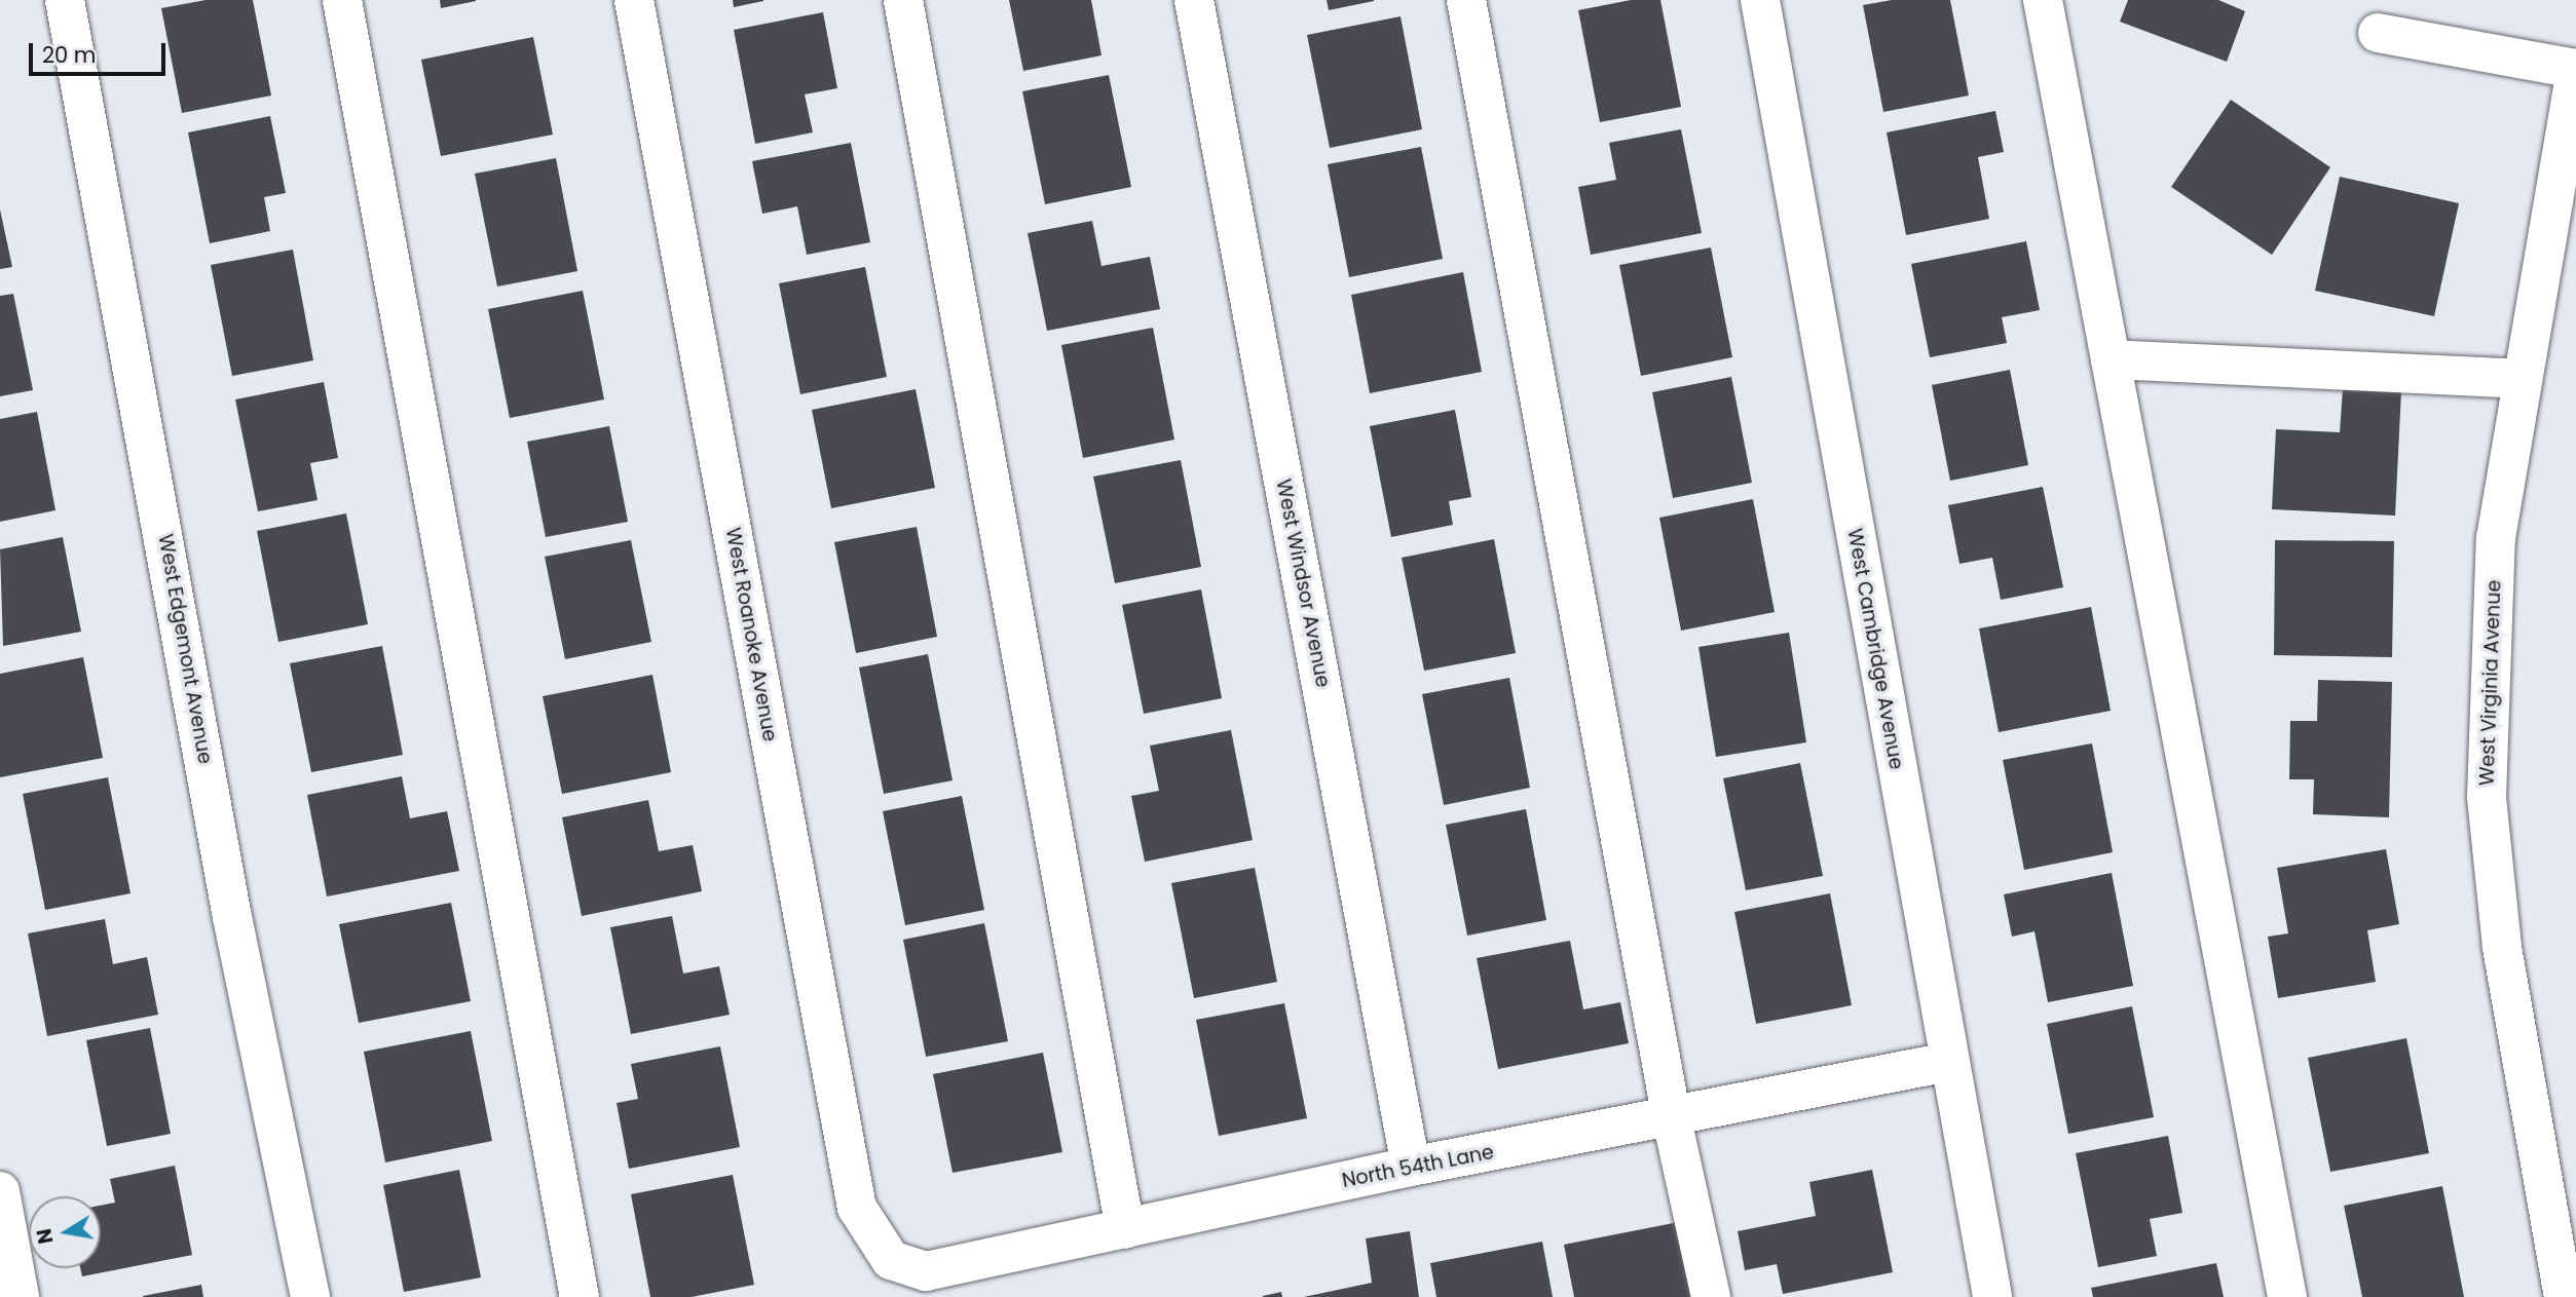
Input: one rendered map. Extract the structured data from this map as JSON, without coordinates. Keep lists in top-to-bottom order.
{
  "streets": {
    "street": [
      "West Windsor Avenue",
      "West Roanoke Avenue",
      "West Edgemont Avenue",
      "West Cambridge Avenue",
      "West Virginia Avenue",
      "North 54th Lane"
    ]
  },
  "crossings": [
    ["West Windsor Avenue", "North 54th Lane"],
    ["West Roanoke Avenue", "North 54th Lane"],
    ["West Cambridge Avenue", "North 54th Lane"]
  ],
  "scale_bar": "20 m",
  "north": "left"
}
